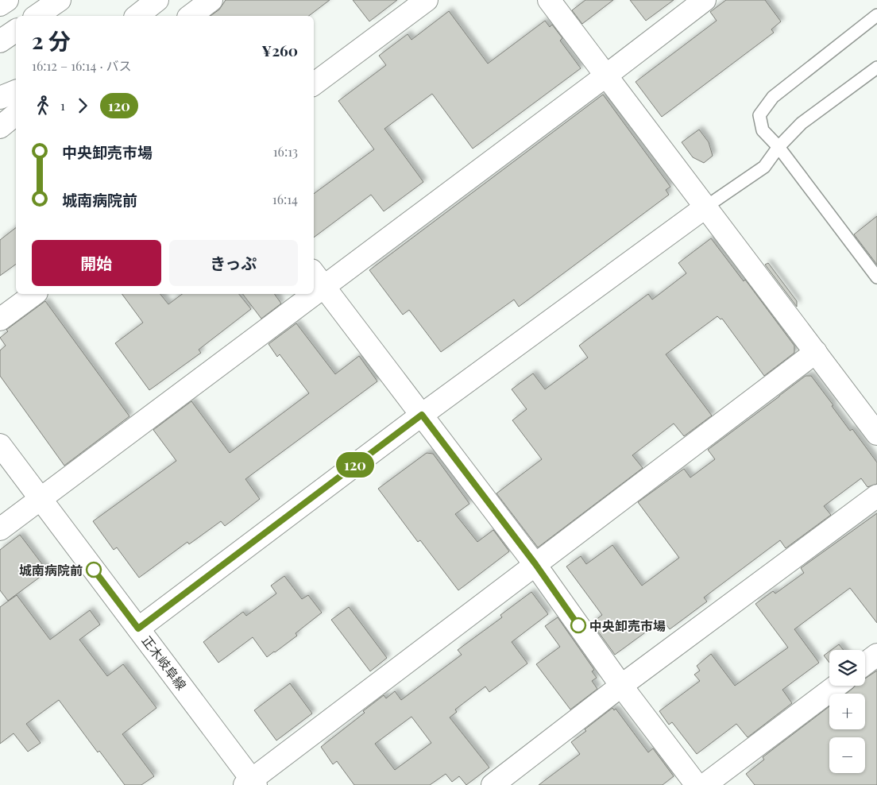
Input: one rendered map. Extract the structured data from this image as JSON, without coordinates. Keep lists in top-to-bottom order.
{
  "streets": {
    "main road": ["正木岐阜線"]
  },
  "places": ["城南病院前", "中央卸売市場"],
  "lines": ["bus line 120"],
  "page": {
    "on_map": "120",
    "heading": ["2 分", "16:12 – 16:14 · バス", "¥260"],
    "legs": ["1", "120"],
    "list": [
      {
        "name": "中央卸売市場",
        "value": "16:13"
      },
      {
        "name": "城南病院前",
        "value": "16:14"
      }
    ],
    "buttons": ["開始", "きっぷ"],
    "map_buttons": ["+", "−"]
  }
}
